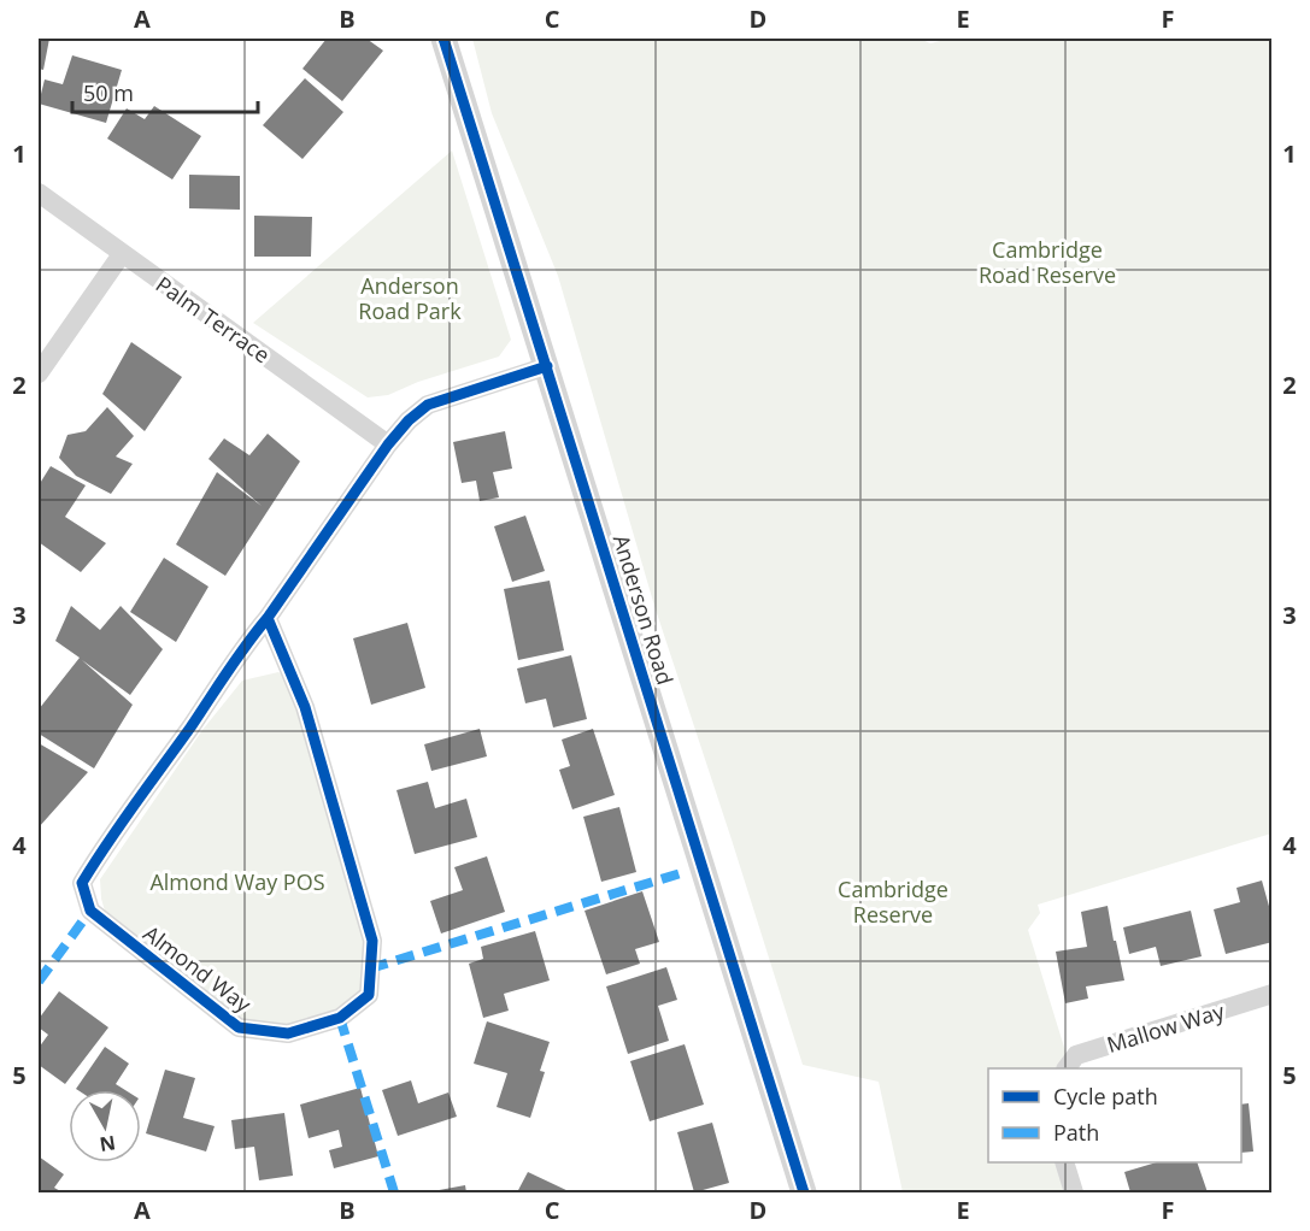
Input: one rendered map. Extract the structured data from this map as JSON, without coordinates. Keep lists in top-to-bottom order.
{
  "streets": {
    "street": [
      "Palm Terrace",
      "Anderson Road",
      "Almond Way",
      "Mallow Way"
    ]
  },
  "crossings": [
    ["Palm Terrace", "Almond Way"],
    ["Anderson Road", "Almond Way"]
  ],
  "parks": [
    "Cambridge Road Reserve",
    "Anderson Road Park",
    "Almond Way POS",
    "Cambridge Reserve"
  ],
  "legend": ["Cycle path", "Path"],
  "scale_bar": "50 m",
  "north": "bottom",
  "grid": {
    "columns": [
      "A",
      "B",
      "C",
      "D",
      "E",
      "F"
    ],
    "rows": [
      "1",
      "2",
      "3",
      "4",
      "5"
    ]
  }
}
